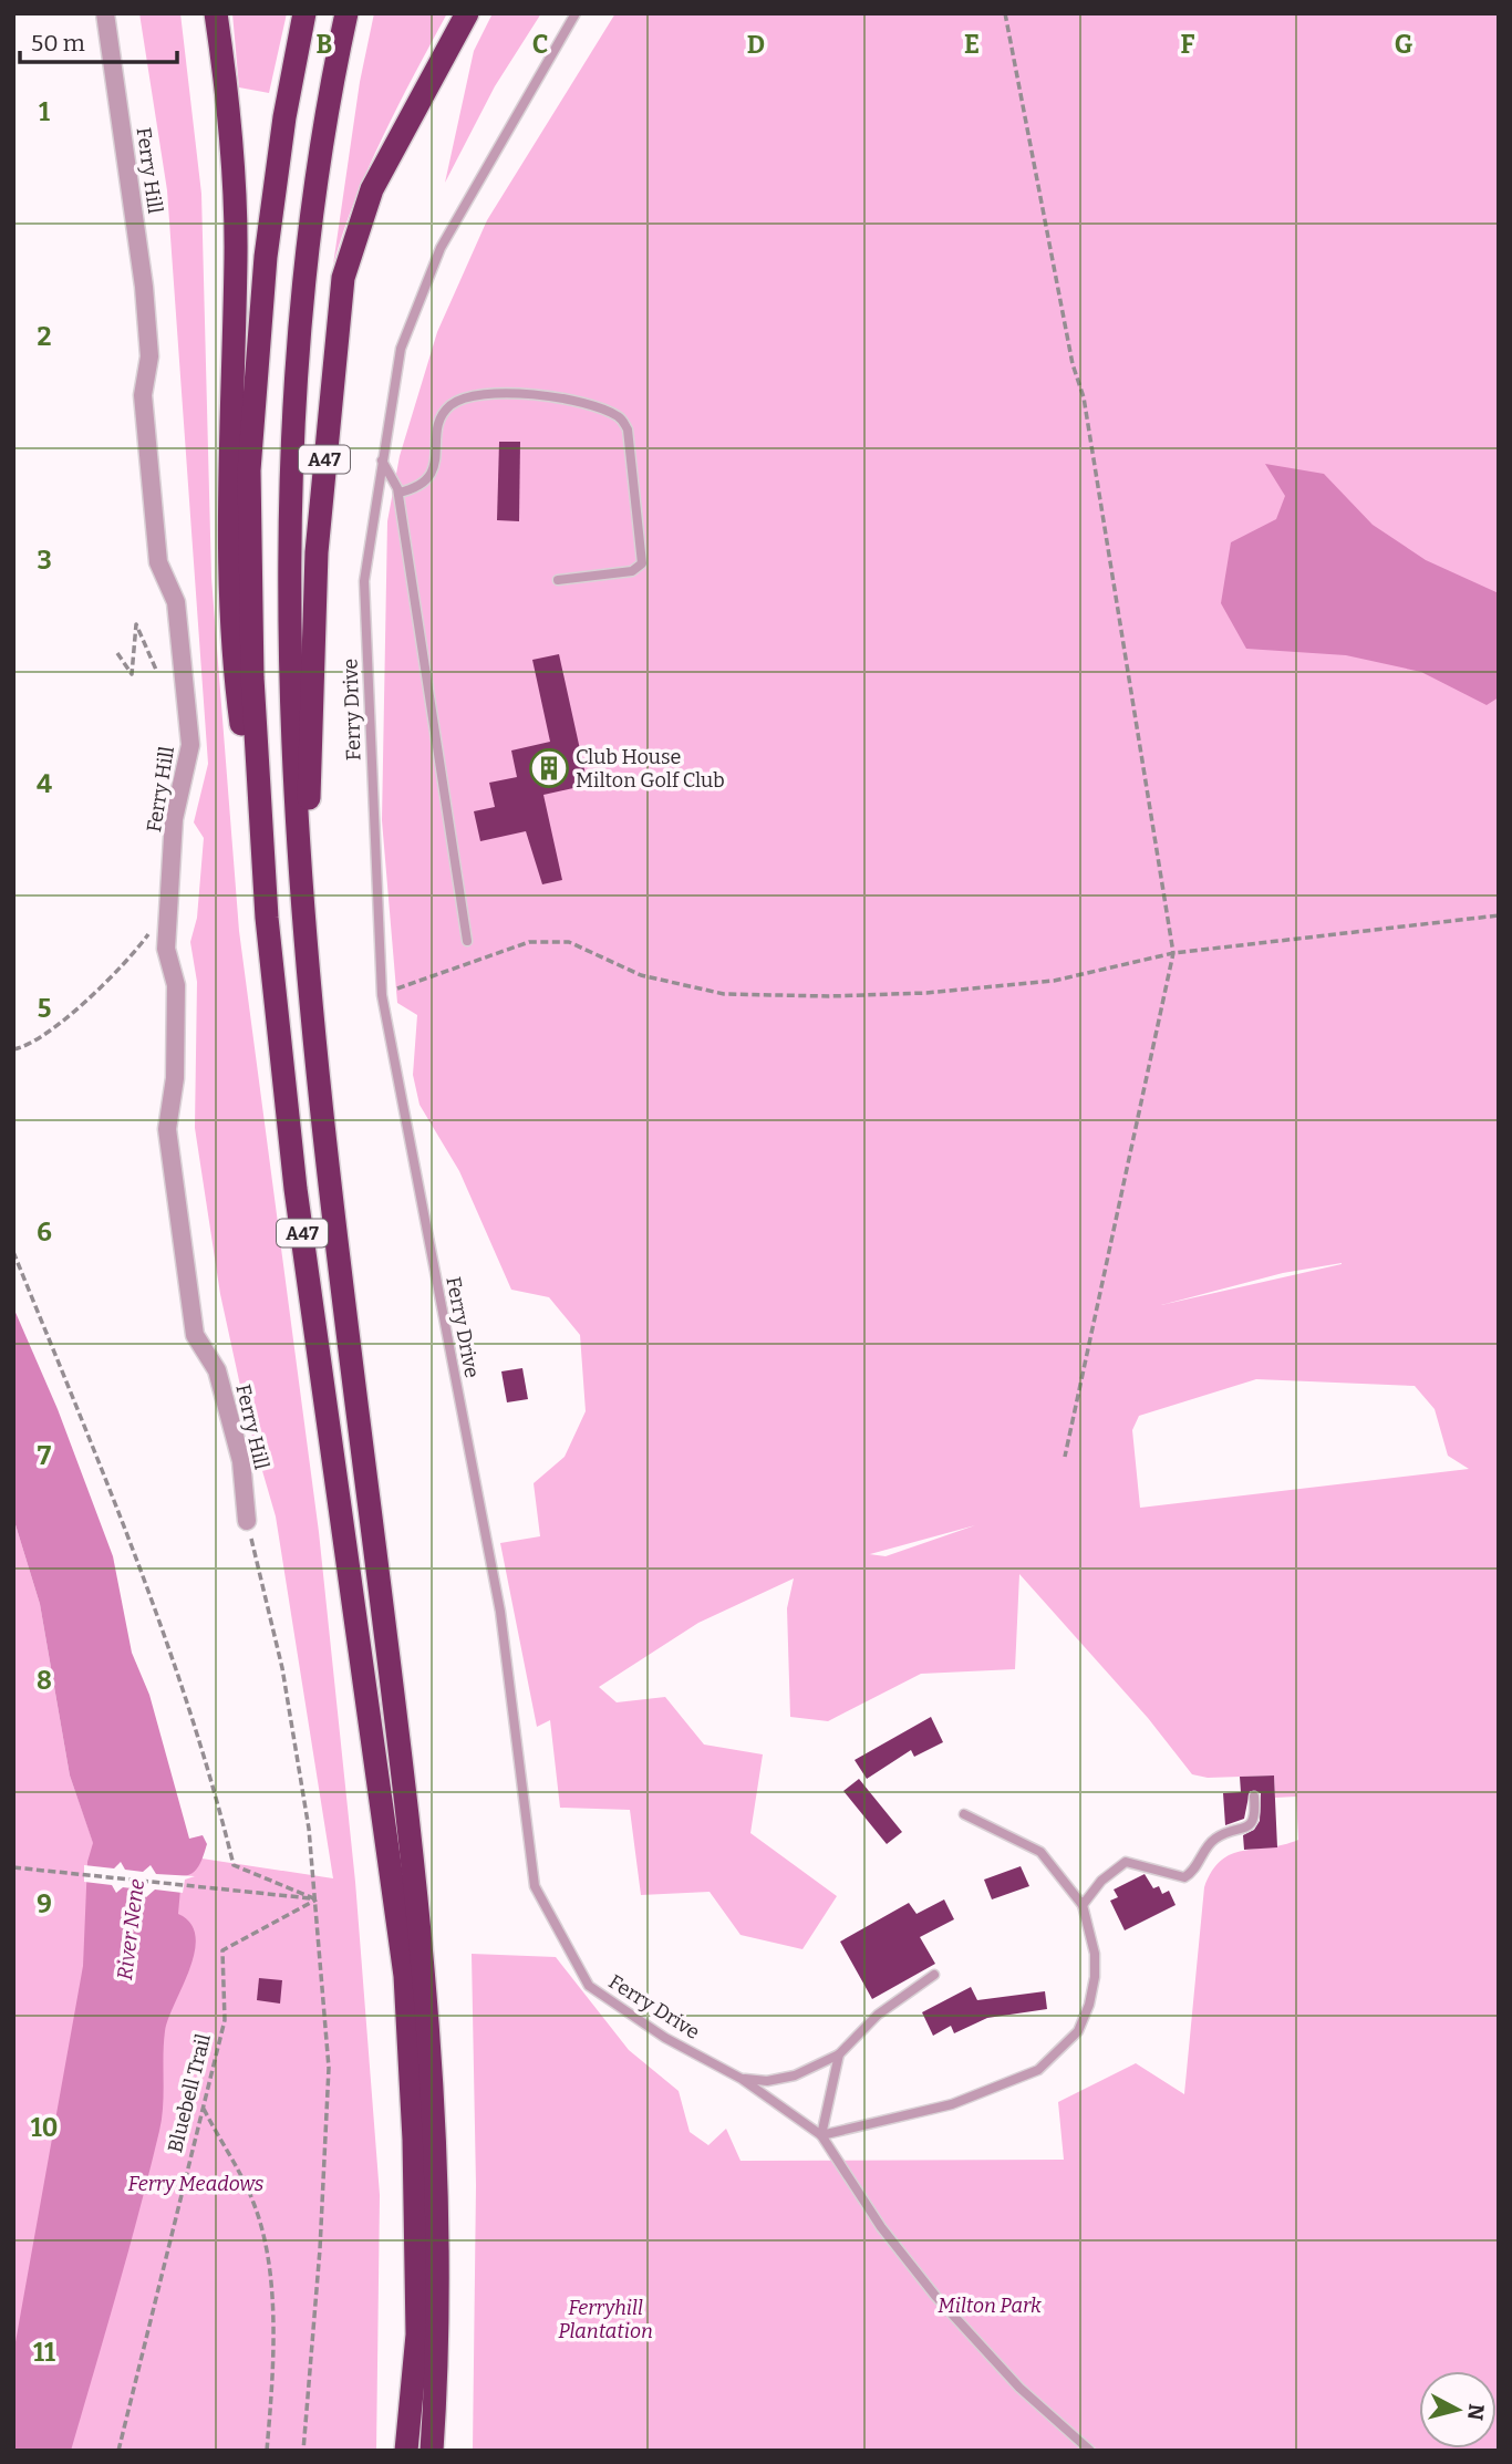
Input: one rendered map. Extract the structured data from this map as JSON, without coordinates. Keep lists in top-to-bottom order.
{
  "streets": {
    "highway": ["A47"],
    "street": ["Ferry Hill"],
    "lane": ["Ferry Drive"],
    "path": ["Bluebell Trail"]
  },
  "water": ["River Nene"],
  "parks": ["Ferry Meadows", "Milton Park", "Ferryhill Plantation"],
  "places": {
    "building": ["Club House Milton Golf Club"]
  },
  "scale_bar": "50 m",
  "north": "right",
  "grid": {
    "columns": [
      "B",
      "C",
      "D",
      "E",
      "F",
      "G"
    ],
    "rows": [
      "1",
      "2",
      "3",
      "4",
      "5",
      "6",
      "7",
      "8",
      "9",
      "10",
      "11"
    ]
  }
}
